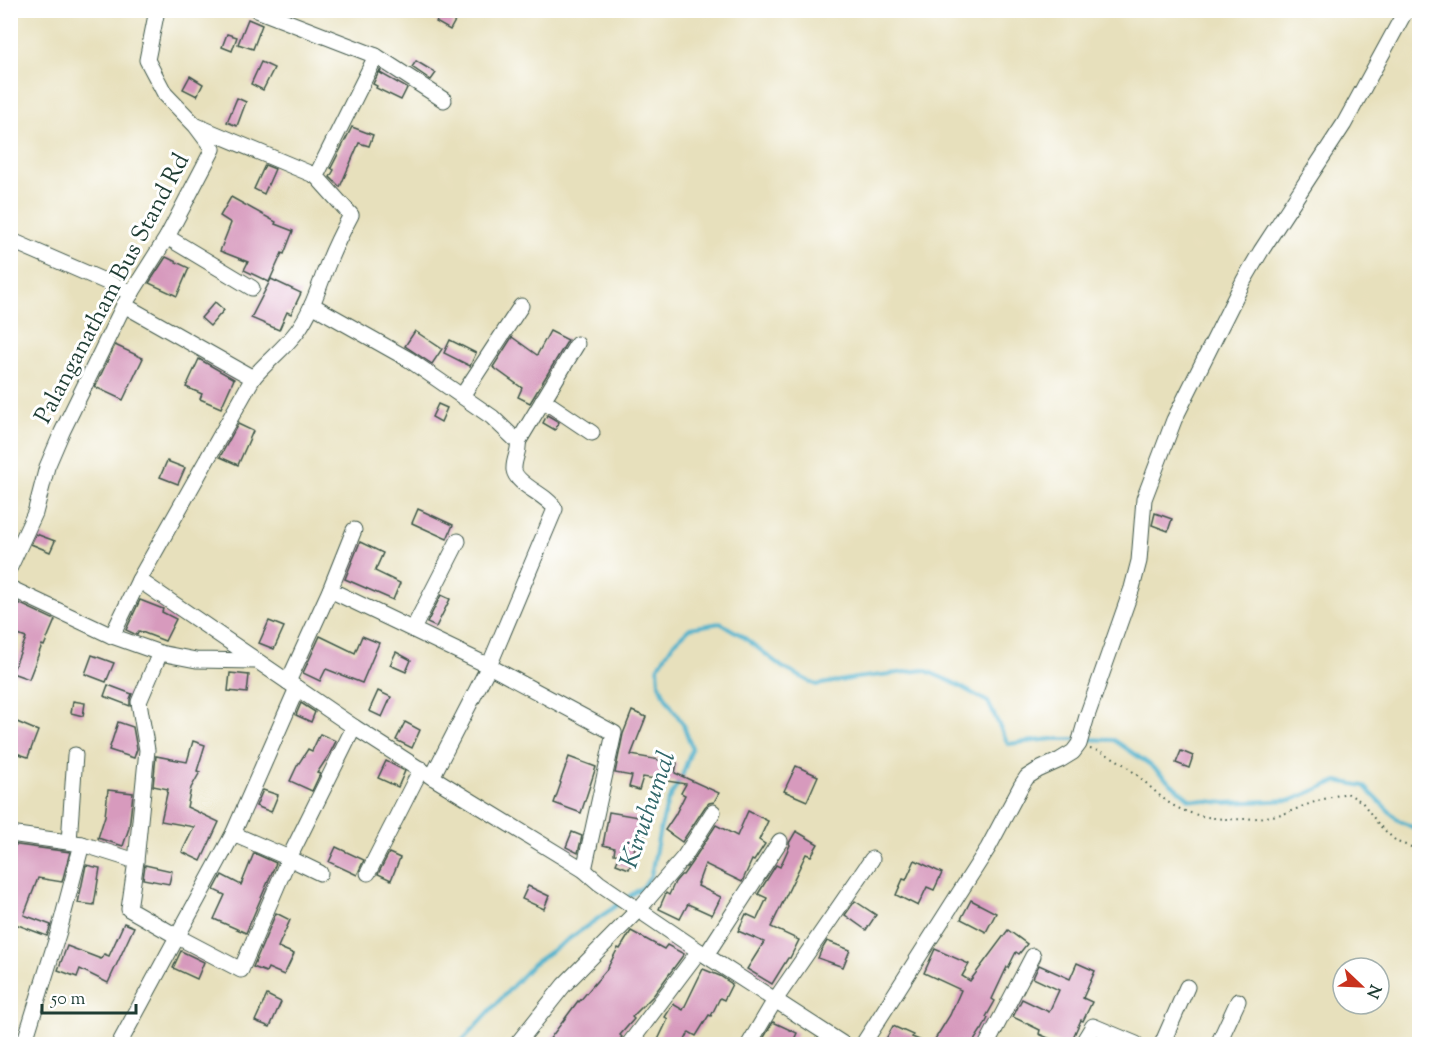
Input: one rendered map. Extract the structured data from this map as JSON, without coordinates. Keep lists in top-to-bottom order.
{
  "streets": {
    "street": ["Palanganatham Bus Stand Rd"]
  },
  "water": ["Kiruthumal"],
  "scale_bar": "50 m",
  "north": "bottom right"
}
